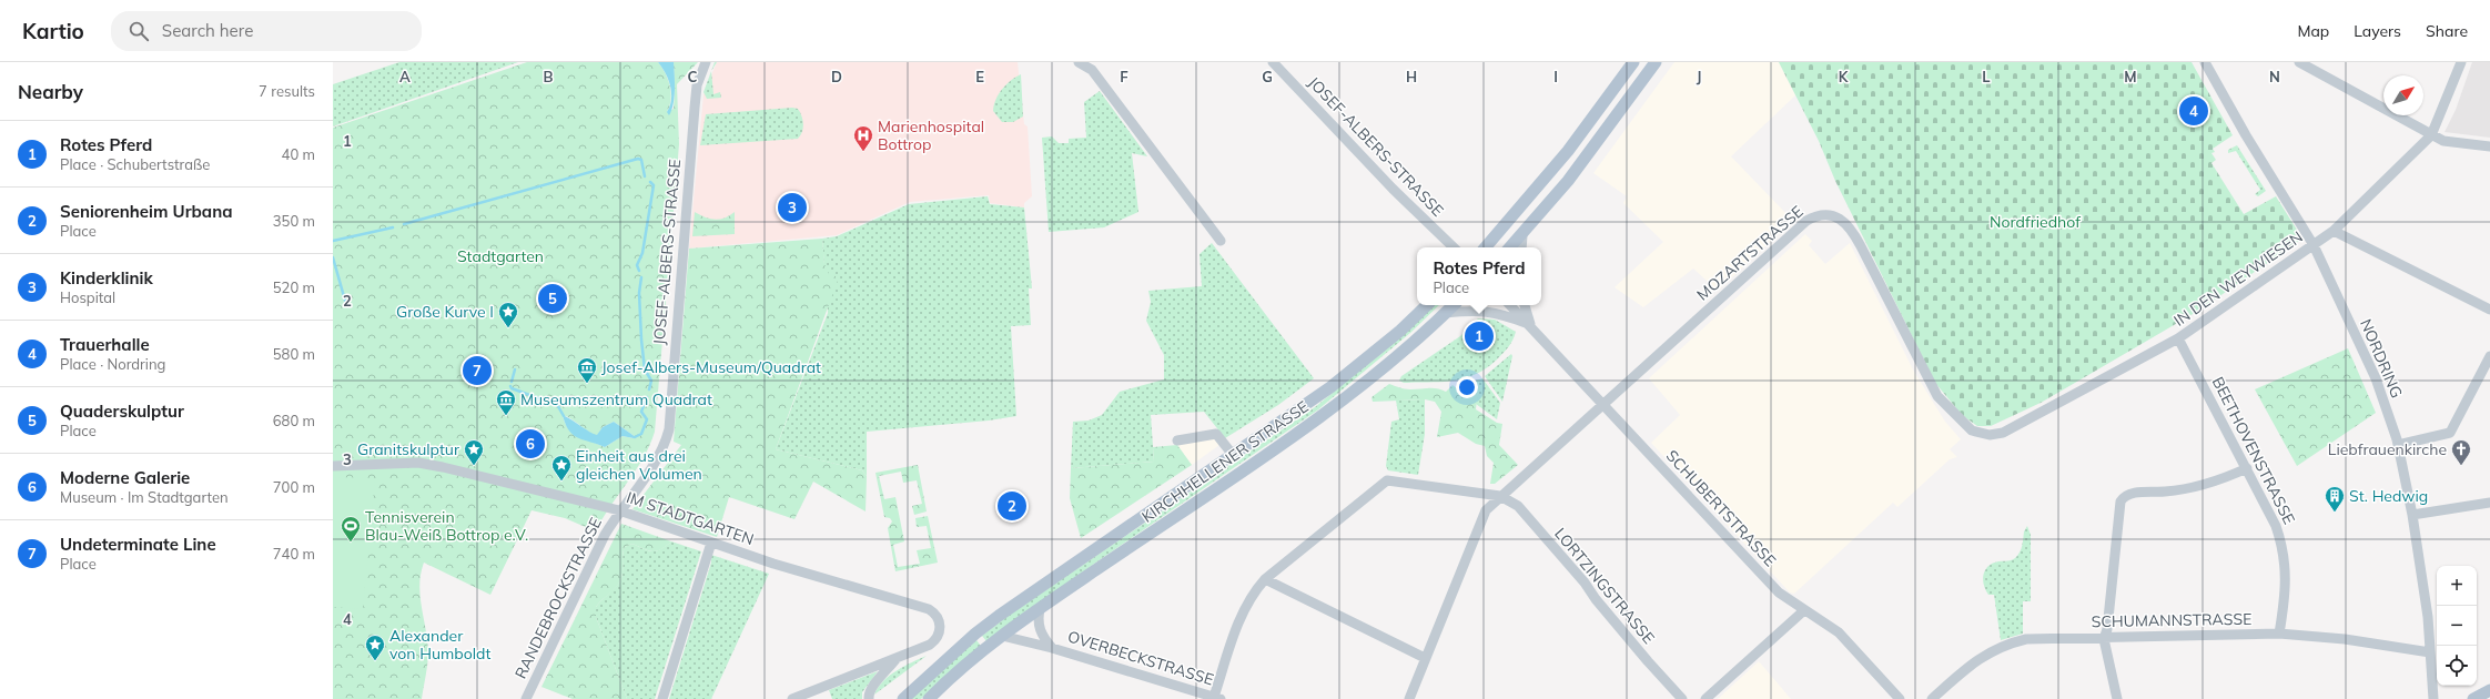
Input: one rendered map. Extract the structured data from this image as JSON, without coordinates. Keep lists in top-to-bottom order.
{
  "streets": {
    "main road": ["KIRCHHELLENER STRASSE"],
    "street": [
      "JOSEF-ALBERS-STRASSE",
      "MOZARTSTRASSE",
      "IN DEN WEYWIESEN",
      "NORDRING",
      "BEETHOVENSTRASSE",
      "SCHUBERTSTRASSE",
      "IM STADTGARTEN",
      "LORTZINGSTRASSE",
      "RANDEBROCKSTRASSE",
      "SCHUMANNSTRASSE",
      "OVERBECKSTRASSE"
    ]
  },
  "crossings": [
    ["JOSEF-ALBERS-STRASSE", "IM STADTGARTEN"],
    ["JOSEF-ALBERS-STRASSE", "RANDEBROCKSTRASSE"],
    ["MOZARTSTRASSE", "IN DEN WEYWIESEN"],
    ["MOZARTSTRASSE", "SCHUBERTSTRASSE"],
    ["MOZARTSTRASSE", "LORTZINGSTRASSE"],
    ["IN DEN WEYWIESEN", "NORDRING"],
    ["IN DEN WEYWIESEN", "BEETHOVENSTRASSE"],
    ["NORDRING", "SCHUMANNSTRASSE"],
    ["BEETHOVENSTRASSE", "SCHUMANNSTRASSE"],
    ["KIRCHHELLENER STRASSE", "SCHUBERTSTRASSE"],
    ["KIRCHHELLENER STRASSE", "OVERBECKSTRASSE"],
    ["IM STADTGARTEN", "RANDEBROCKSTRASSE"]
  ],
  "parks": ["Nordfriedhof", "Stadtgarten"],
  "places": {
    "hospital": ["Marienhospital Bottrop"],
    "place": [
      "Große Kurve I",
      "Granitskulptur",
      "Einheit aus drei gleichen Volumen",
      "Alexander von Humboldt"
    ],
    "museum": ["Josef-Albers-Museum/Quadrat", "Museumszentrum Quadrat"],
    "church": ["Liebfrauenkirche"],
    "building": ["St. Hedwig"],
    "sports": ["Tennisverein Blau-Weiß Bottrop e.V."]
  },
  "north": "top right",
  "page": {
    "header": "Kartio",
    "search": "Search here",
    "nav": ["Map", "Layers", "Share"],
    "heading": ["Nearby", "7 results"],
    "pins": [
      "4",
      "3",
      "5",
      "1",
      "7",
      "6",
      "2"
    ],
    "list": [
      {
        "mark": "1",
        "name": "Rotes Pferd",
        "note": "Place · Schubertstraße",
        "value": "40 m"
      },
      {
        "mark": "2",
        "name": "Seniorenheim Urbana",
        "note": "Place",
        "value": "350 m"
      },
      {
        "mark": "3",
        "name": "Kinderklinik",
        "note": "Hospital",
        "value": "520 m"
      },
      {
        "mark": "4",
        "name": "Trauerhalle",
        "note": "Place · Nordring",
        "value": "580 m"
      },
      {
        "mark": "5",
        "name": "Quaderskulptur",
        "note": "Place",
        "value": "680 m"
      },
      {
        "mark": "6",
        "name": "Moderne Galerie",
        "note": "Museum · Im Stadtgarten",
        "value": "700 m"
      },
      {
        "mark": "7",
        "name": "Undeterminate Line",
        "note": "Place",
        "value": "740 m"
      }
    ],
    "popup": ["Rotes Pferd", "Place"],
    "map_buttons": ["+", "−"]
  },
  "grid": {
    "columns": [
      "A",
      "B",
      "C",
      "D",
      "E",
      "F",
      "G",
      "H",
      "I",
      "J",
      "K",
      "L",
      "M",
      "N"
    ],
    "rows": [
      "1",
      "2",
      "3",
      "4"
    ]
  }
}
